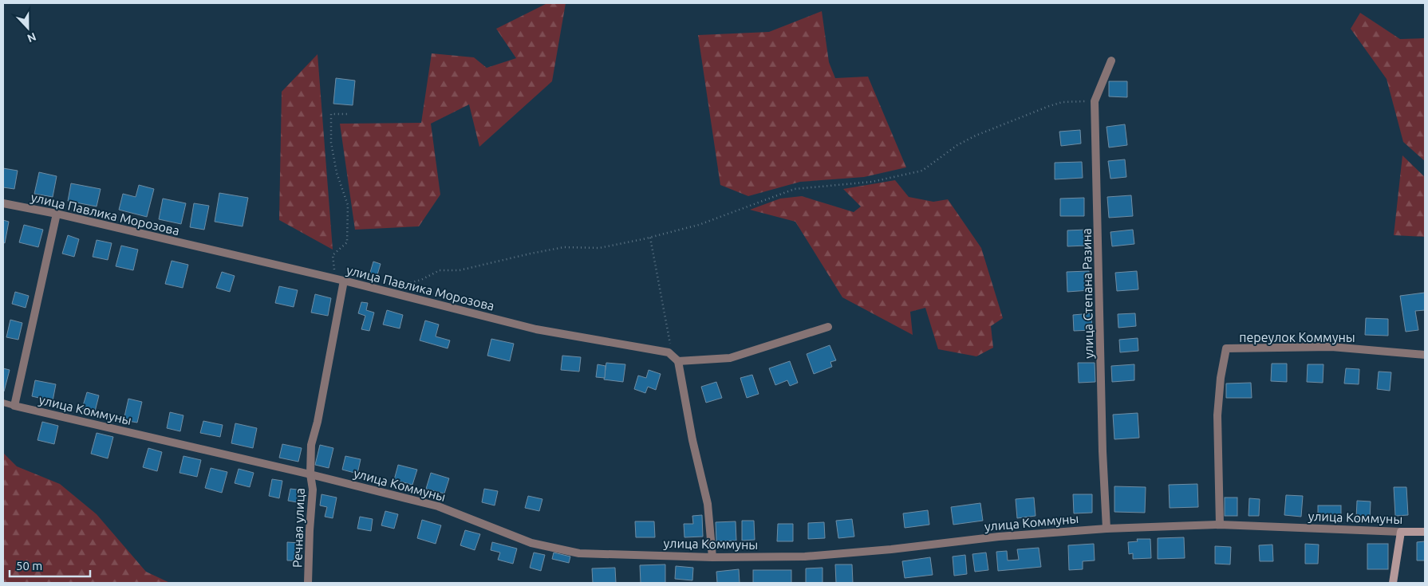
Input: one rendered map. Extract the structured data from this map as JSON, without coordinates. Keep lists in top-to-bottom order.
{
  "streets": {
    "street": [
      "улица Павлика Морозова",
      "улица Степана Разина",
      "переулок Коммуны",
      "улица Коммуны",
      "Речная улица"
    ]
  },
  "crossings": [
    ["улица Павлика Морозова", "Речная улица"],
    ["улица Степана Разина", "улица Коммуны"],
    ["переулок Коммуны", "улица Коммуны"],
    ["улица Коммуны", "Речная улица"]
  ],
  "scale_bar": "50 m",
  "north": "bottom"
}
